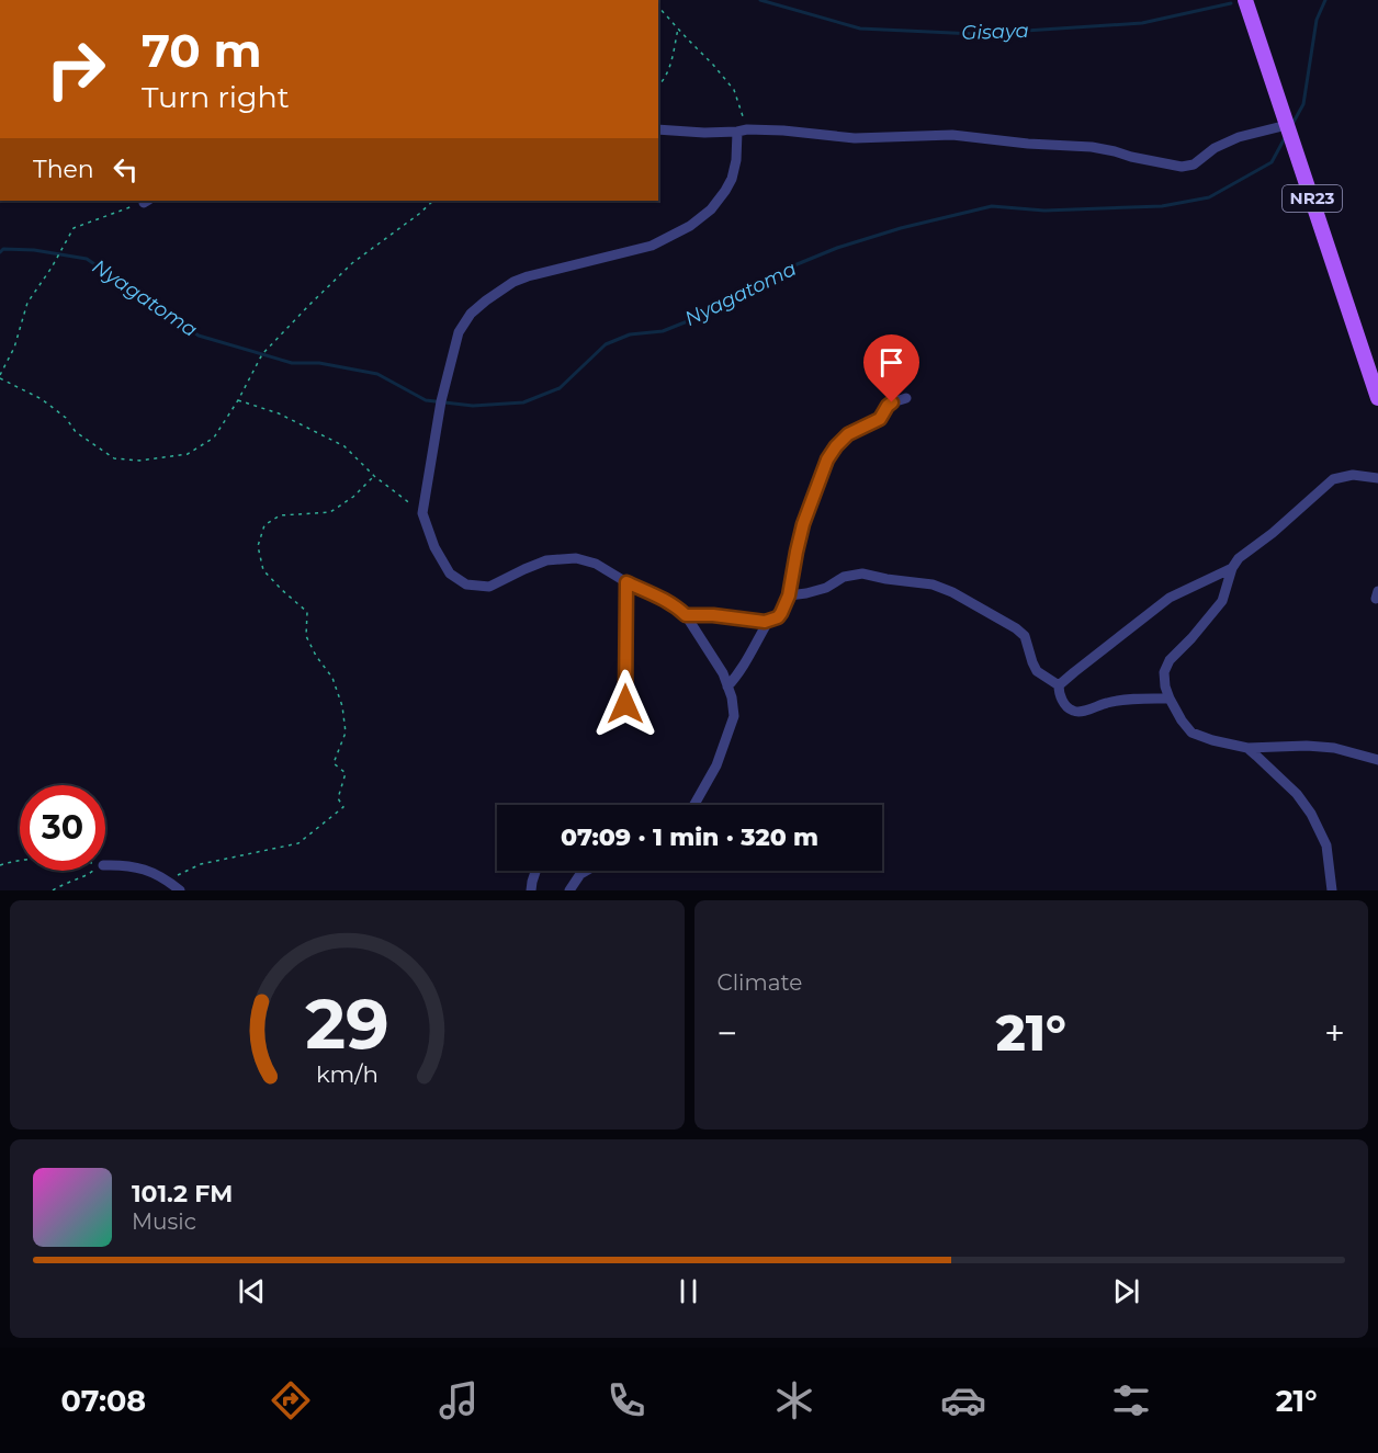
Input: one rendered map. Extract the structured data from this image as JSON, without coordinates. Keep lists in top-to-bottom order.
{
  "streets": {
    "main road": ["NR23"]
  },
  "water": ["Gisaya", "Nyagatoma"],
  "page": {
    "turn": ["70 m", "Turn right"],
    "then": "Then",
    "limit": "30",
    "trip": "07:09 · 1 min · 320 m",
    "tile": "Climate",
    "heat": ["−", "21°", "+"],
    "song": ["101.2 FM", "Music"],
    "tabs": ["07:08", "21°"],
    "gauge": ["29", "km/h"]
  }
}
